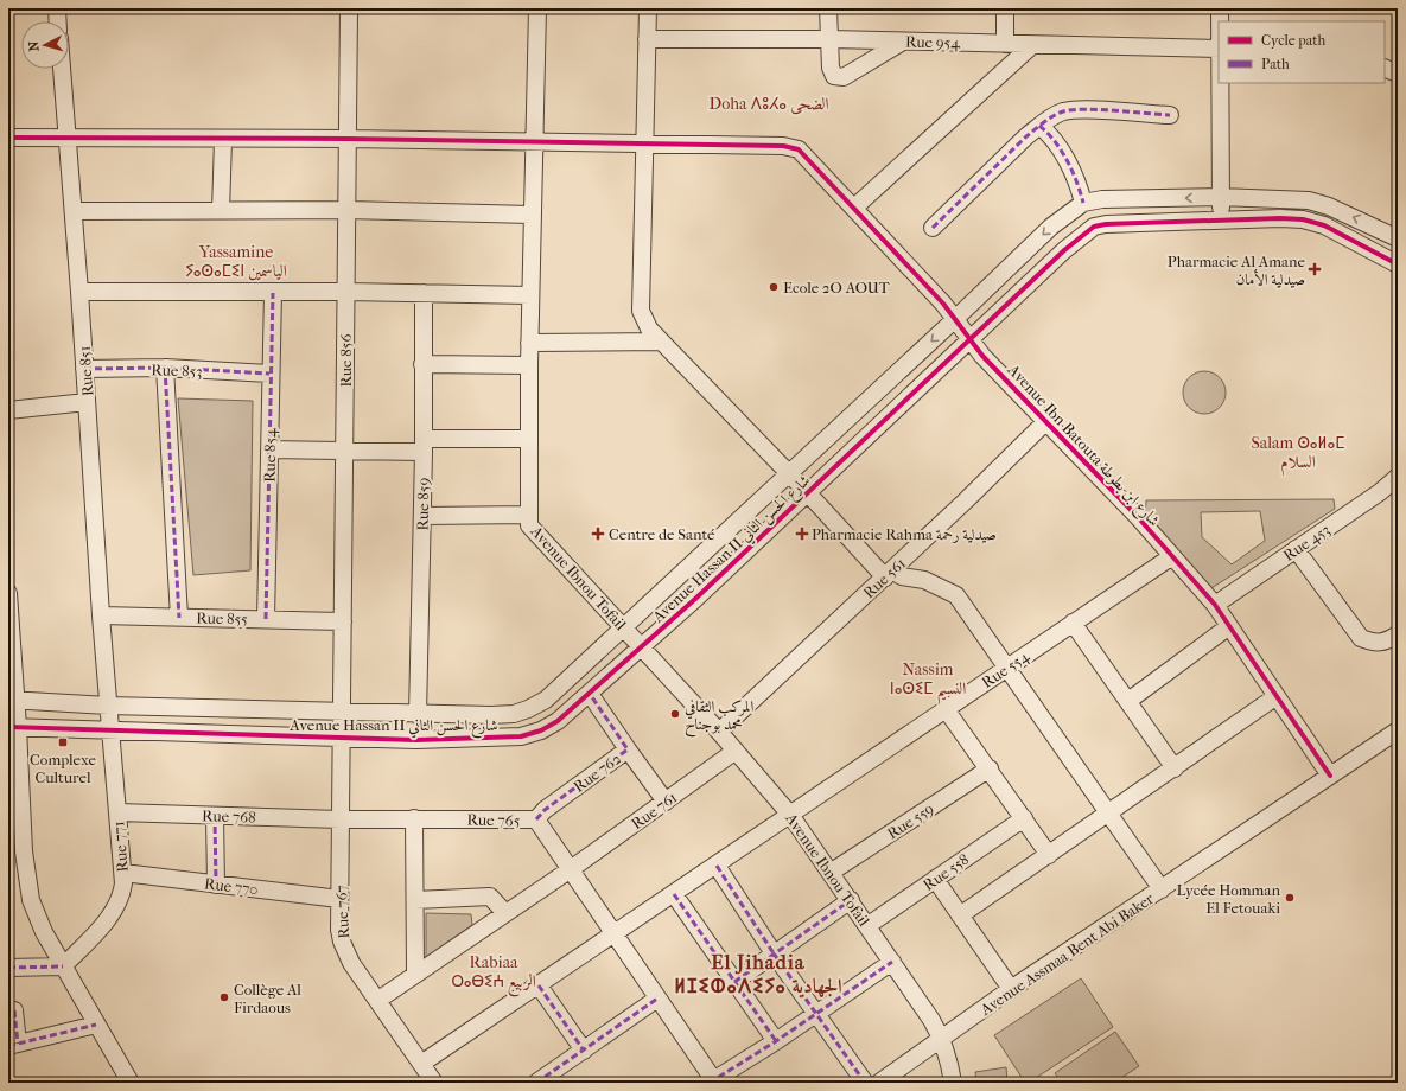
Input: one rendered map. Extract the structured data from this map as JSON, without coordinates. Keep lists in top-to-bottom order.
{
  "streets": {
    "street": [
      "Rue 954",
      "Rue 856",
      "Rue 853",
      "Rue 851",
      "Avenue Ibn Batouta شارع ابن بطوطة",
      "Rue 854",
      "Rue 859",
      "Rue 453",
      "Avenue Hassan II شارع الحسن الثاني",
      "Avenue Ibnou Tofail",
      "Rue 561",
      "Rue 855",
      "Rue 554",
      "Rue 762",
      "Rue 761",
      "Rue 768",
      "Rue 765",
      "Rue 559",
      "Rue 771",
      "Rue 558",
      "Rue 770",
      "Rue 767",
      "Avenue Assmaa Bent Abi Baker"
    ]
  },
  "crossings": [
    ["Rue 856", "Avenue Ibn Batouta شارع ابن بطوطة"],
    ["Rue 856", "Avenue Hassan II شارع الحسن الثاني"],
    ["Rue 856", "Rue 855"],
    ["Rue 856", "Rue 767"],
    ["Rue 853", "Rue 851"],
    ["Rue 853", "Rue 854"],
    ["Rue 851", "Avenue Ibn Batouta شارع ابن بطوطة"],
    ["Rue 851", "Avenue Hassan II شارع الحسن الثاني"],
    ["Rue 851", "Rue 855"],
    ["Rue 851", "Rue 771"],
    ["Avenue Ibn Batouta شارع ابن بطوطة", "Rue 453"],
    ["Avenue Ibn Batouta شارع ابن بطوطة", "Avenue Hassan II شارع الحسن الثاني"],
    ["Avenue Ibn Batouta شارع ابن بطوطة", "Avenue Ibnou Tofail"],
    ["Avenue Ibn Batouta شارع ابن بطوطة", "Rue 561"],
    ["Avenue Ibn Batouta شارع ابن بطوطة", "Rue 554"],
    ["Avenue Ibn Batouta شارع ابن بطوطة", "Avenue Assmaa Bent Abi Baker"],
    ["Rue 854", "Rue 855"],
    ["Rue 859", "Avenue Hassan II شارع الحسن الثاني"],
    ["Avenue Hassan II شارع الحسن الثاني", "Avenue Ibnou Tofail"],
    ["Avenue Hassan II شارع الحسن الثاني", "Rue 762"],
    ["Avenue Hassan II شارع الحسن الثاني", "Rue 771"],
    ["Avenue Hassan II شارع الحسن الثاني", "Rue 767"],
    ["Avenue Ibnou Tofail", "Rue 561"],
    ["Avenue Ibnou Tofail", "Rue 554"],
    ["Avenue Ibnou Tofail", "Rue 761"],
    ["Avenue Ibnou Tofail", "Rue 559"],
    ["Avenue Ibnou Tofail", "Rue 558"],
    ["Avenue Ibnou Tofail", "Avenue Assmaa Bent Abi Baker"],
    ["Rue 554", "Rue 765"],
    ["Rue 554", "Rue 767"],
    ["Rue 762", "Rue 765"],
    ["Rue 761", "Rue 765"],
    ["Rue 761", "Rue 767"],
    ["Rue 768", "Rue 765"],
    ["Rue 768", "Rue 771"],
    ["Rue 768", "Rue 767"],
    ["Rue 765", "Rue 767"],
    ["Rue 771", "Rue 770"],
    ["Rue 770", "Rue 767"]
  ],
  "districts": [
    "Doha ⴷⵓⵃⴰ الضحى",
    "Yassamine ⵢⴰⵙⴰⵎⵉⵏ الياسمين",
    "Salam ⵙⴰⵍⴰⵎ السلام",
    "Nassim ⵏⴰⵙⵉⵎ النسيم",
    "Rabiaa ⵔⴰⴱⵉⵄ الربيع",
    "El Jihadia ⵍⵊⵉⵀⴰⴷⵉⵢⴰ الجهادية"
  ],
  "places": {
    "health": ["Pharmacie Al Amane صيدلية الأمان", "Centre de Santé", "Pharmacie Rahma صيدلية رحمة"],
    "other": [
      "Ecole 2O AOUT",
      "المركب الثقافي محمد بوجناح",
      "Lycée Homman El Fetouaki",
      "Collège Al Firdaous"
    ],
    "transit": ["Complexe Culturel"]
  },
  "legend": ["Cycle path", "Path"],
  "north": "left"
}
